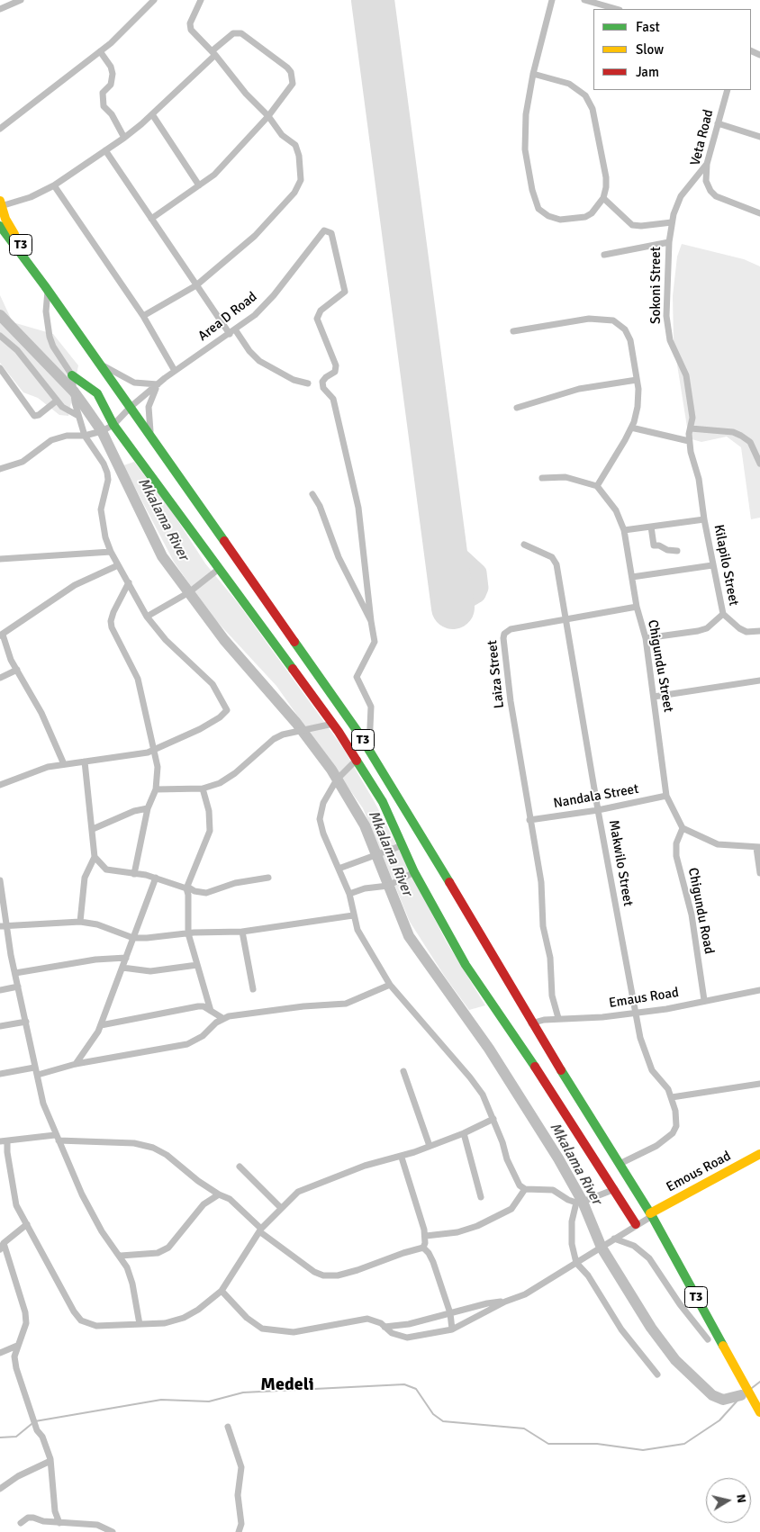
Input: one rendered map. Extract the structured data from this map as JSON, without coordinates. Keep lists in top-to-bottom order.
{
  "streets": {
    "main road": ["T3", "Emous Road"],
    "street": [
      "Veta Road",
      "Sokoni Street",
      "Area D Road",
      "Kilapilo Street",
      "Chigundu Street",
      "Laiza Street",
      "Nandala Street",
      "Makwilo Street",
      "Chigundu Road",
      "Emaus Road"
    ]
  },
  "crossings": [
    ["Veta Road", "Sokoni Street"],
    ["T3", "Area D Road"],
    ["T3", "Makwilo Street"],
    ["T3", "Emaus Road"],
    ["T3", "Emous Road"],
    ["Sokoni Street", "Kilapilo Street"],
    ["Kilapilo Street", "Chigundu Street"],
    ["Chigundu Street", "Laiza Street"],
    ["Chigundu Street", "Nandala Street"],
    ["Chigundu Street", "Chigundu Road"],
    ["Laiza Street", "Nandala Street"],
    ["Laiza Street", "Makwilo Street"],
    ["Laiza Street", "Emaus Road"],
    ["Nandala Street", "Makwilo Street"],
    ["Makwilo Street", "Emaus Road"],
    ["Chigundu Road", "Emaus Road"]
  ],
  "districts": ["Medeli"],
  "water": ["Mkalama River"],
  "legend": ["Fast", "Slow", "Jam"],
  "north": "right"
}
